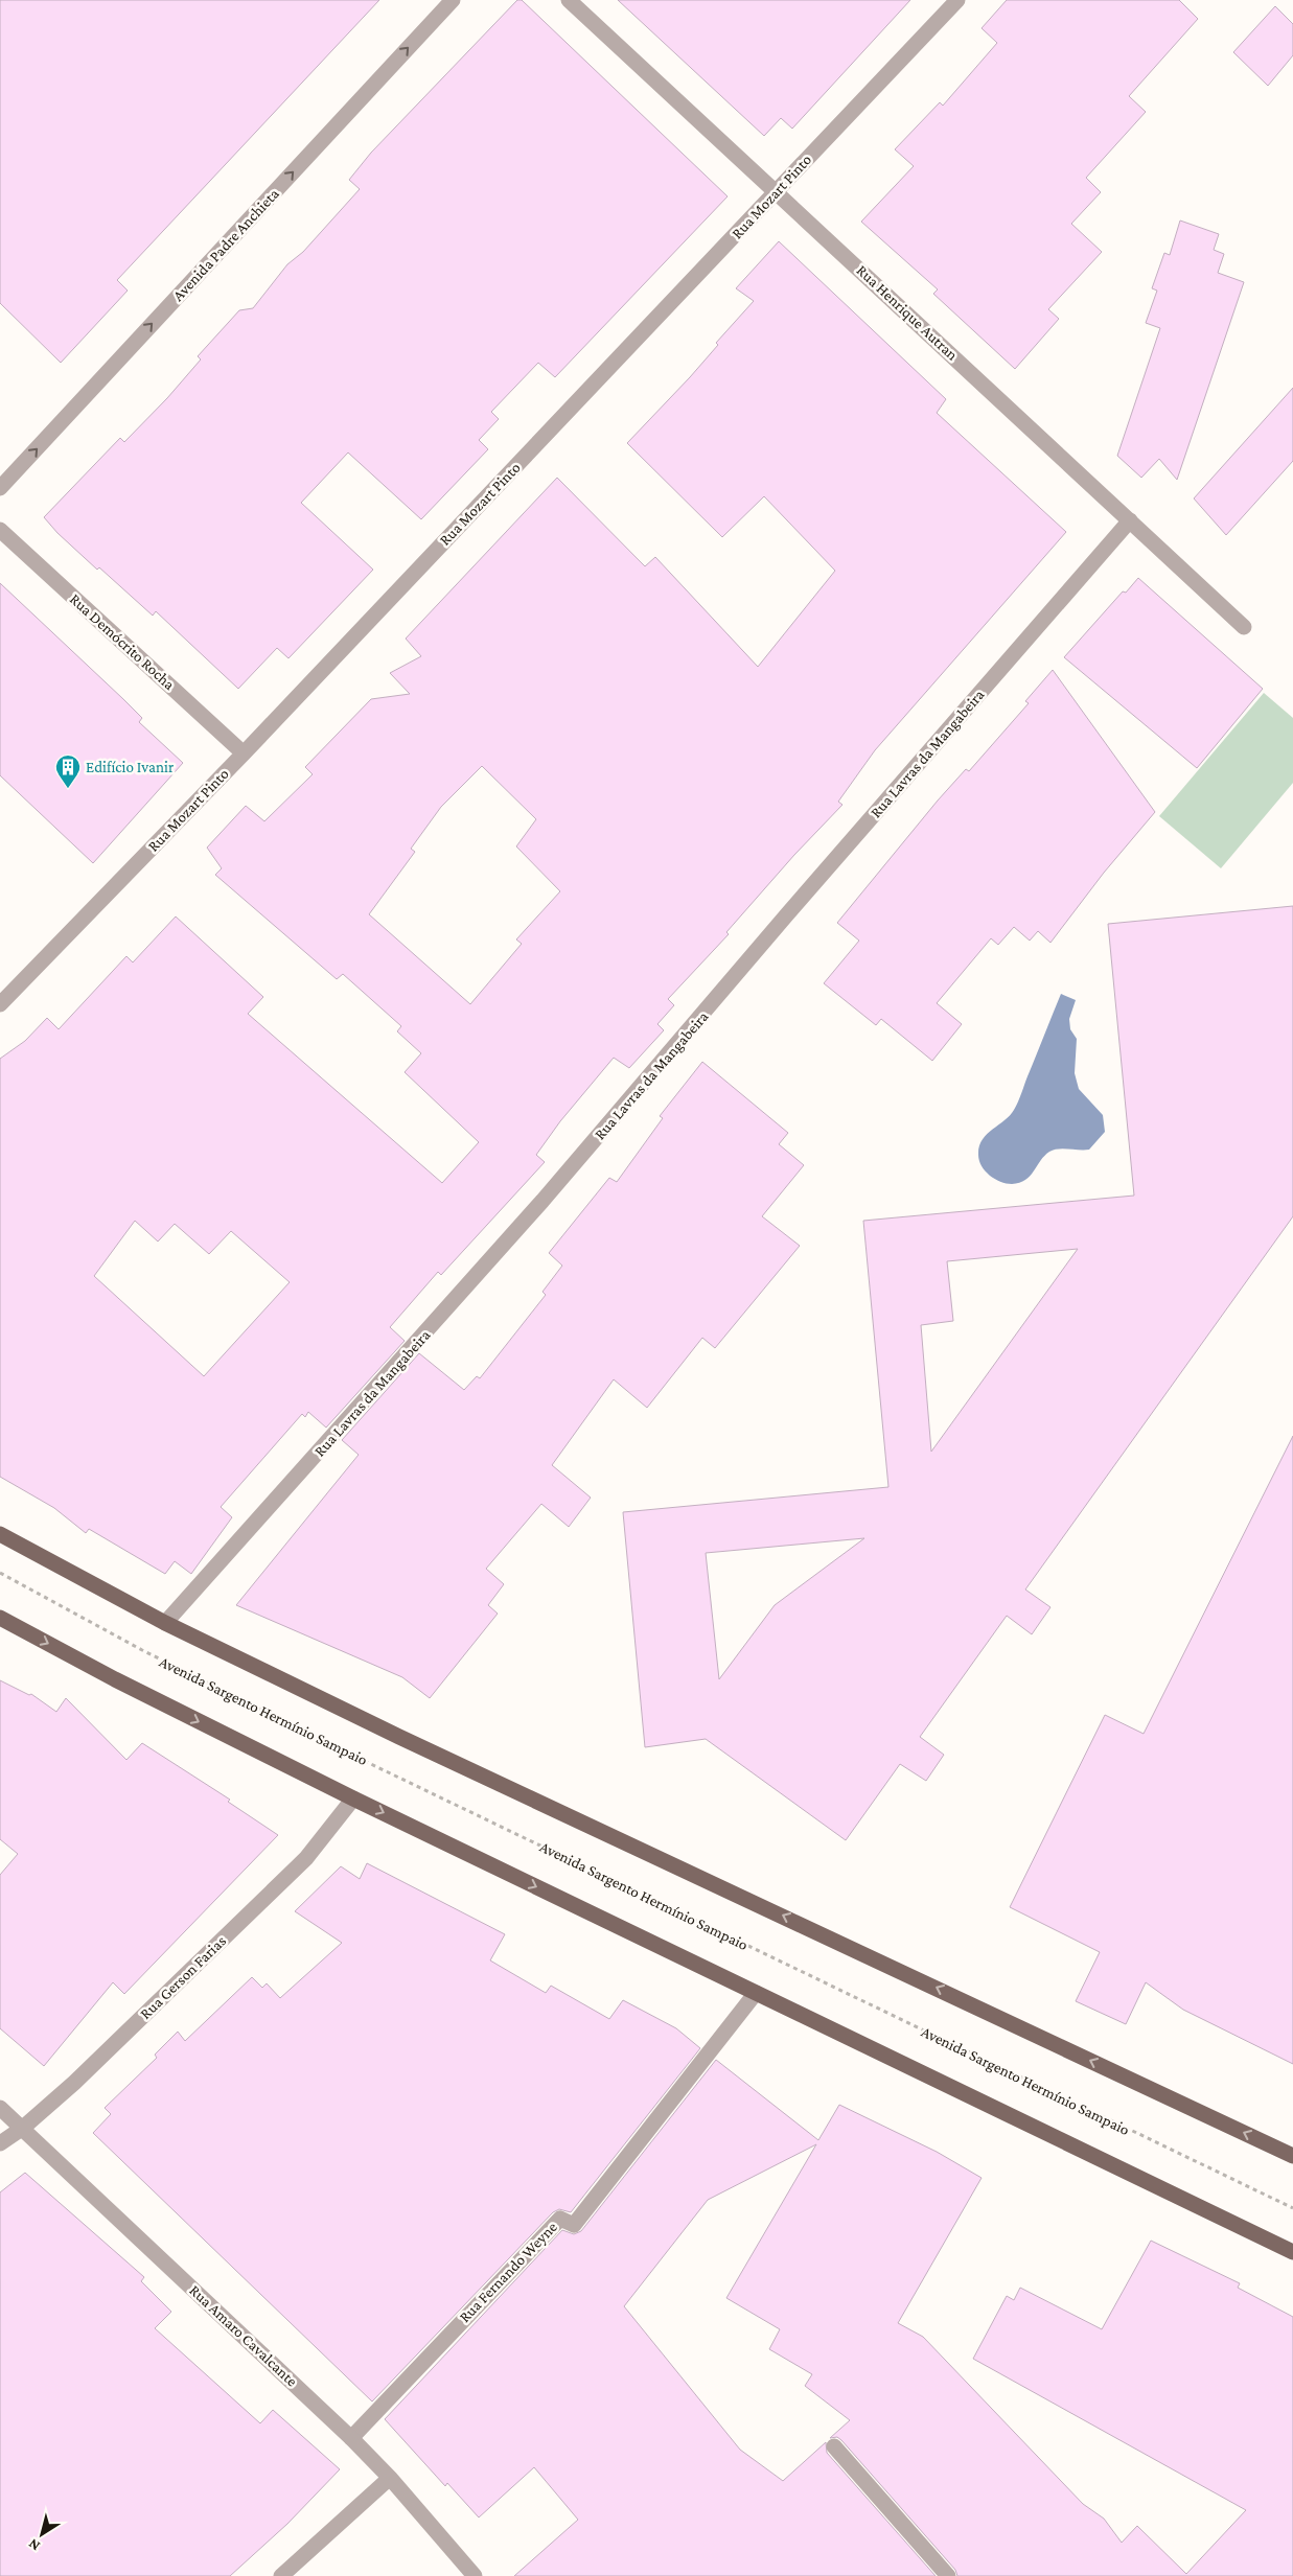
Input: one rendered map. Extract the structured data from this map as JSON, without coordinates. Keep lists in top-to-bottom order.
{
  "streets": {
    "street": [
      "Rua Mozart Pinto",
      "Avenida Padre Anchieta",
      "Rua Henrique Autran",
      "Rua Demócrito Rocha",
      "Rua Lavras da Mangabeira",
      "Rua Gerson Farias",
      "Rua Fernando Weyne",
      "Rua Amaro Cavalcante"
    ],
    "path": ["Avenida Sargento Hermínio Sampaio"]
  },
  "crossings": [
    ["Rua Mozart Pinto", "Rua Henrique Autran"],
    ["Rua Mozart Pinto", "Rua Demócrito Rocha"],
    ["Rua Henrique Autran", "Rua Lavras da Mangabeira"],
    ["Rua Gerson Farias", "Rua Amaro Cavalcante"],
    ["Rua Fernando Weyne", "Rua Amaro Cavalcante"]
  ],
  "one_way": ["Avenida Padre Anchieta"],
  "places": {
    "building": ["Edifício Ivanir"]
  },
  "north": "bottom left"
}
